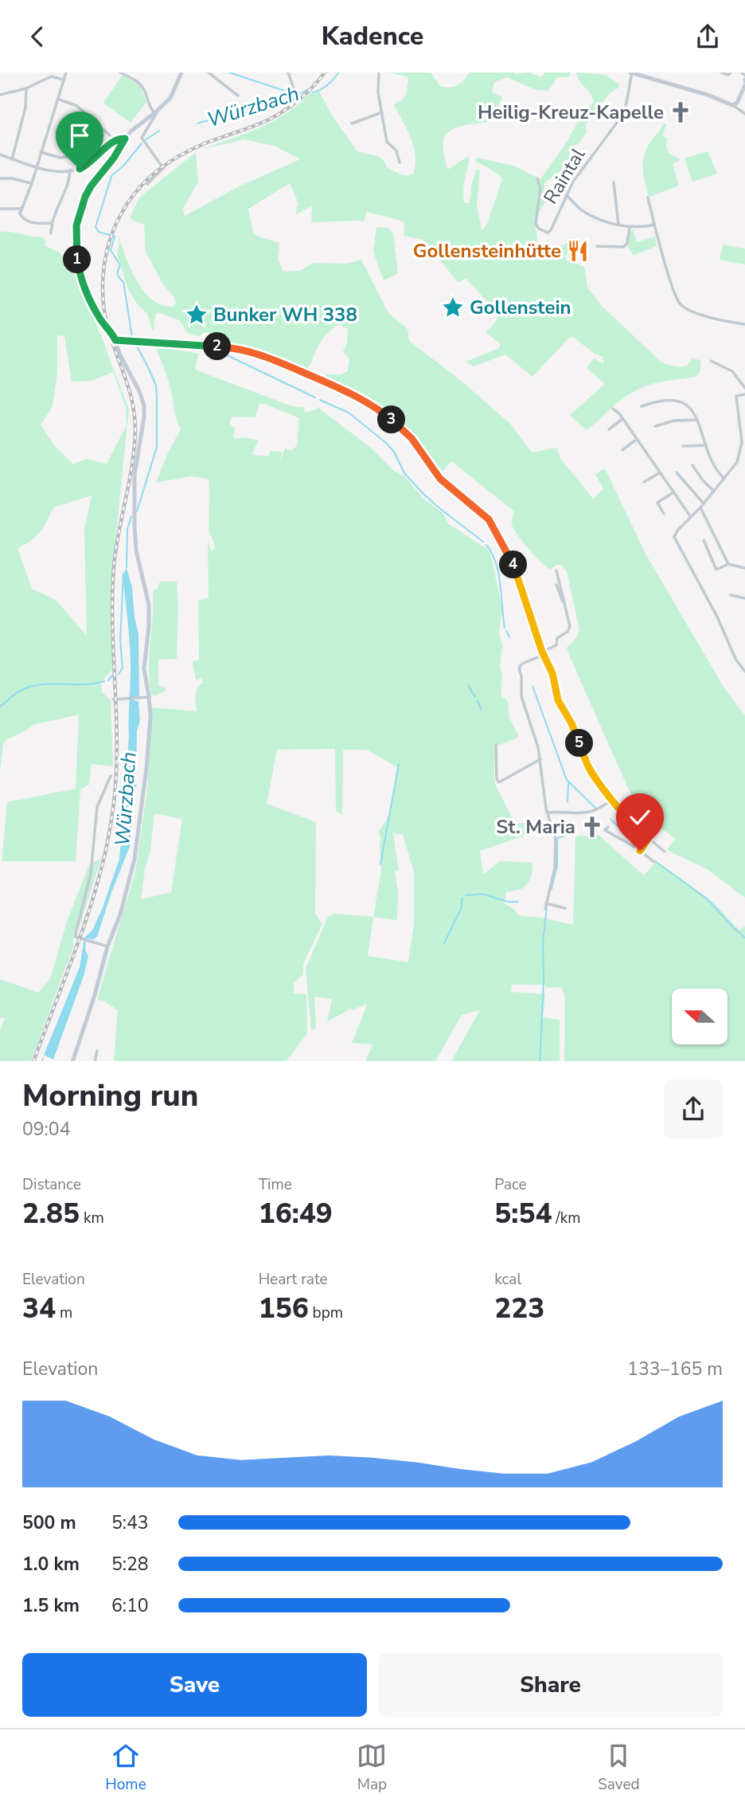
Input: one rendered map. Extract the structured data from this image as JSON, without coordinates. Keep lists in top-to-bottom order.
{
  "streets": {
    "street": ["Raintal"]
  },
  "water": ["Würzbach"],
  "places": {
    "church": ["Heilig-Kreuz-Kapelle", "St. Maria"],
    "restaurant": ["Gollensteinhütte"],
    "place": ["Gollenstein", "Bunker WH 338"]
  },
  "north": "left",
  "page": {
    "header": "Kadence",
    "pins": [
      "1",
      "2",
      "3",
      "4",
      "5"
    ],
    "heading": ["Morning run", "09:04"],
    "stats": [
      ["Distance", "2.85 km"],
      ["Time", "16:49"],
      ["Pace", "5:54 /km"],
      ["Elevation", "34 m"],
      ["Heart rate", "156 bpm"],
      ["kcal", "223"]
    ],
    "chart": ["Elevation", "133–165 m"],
    "list": [
      {
        "name": "500 m",
        "note": "5:43"
      },
      {
        "name": "1.0 km",
        "note": "5:28"
      },
      {
        "name": "1.5 km",
        "note": "6:10"
      }
    ],
    "buttons": ["Save", "Share"],
    "tabs": ["Home", "Map", "Saved"]
  }
}
